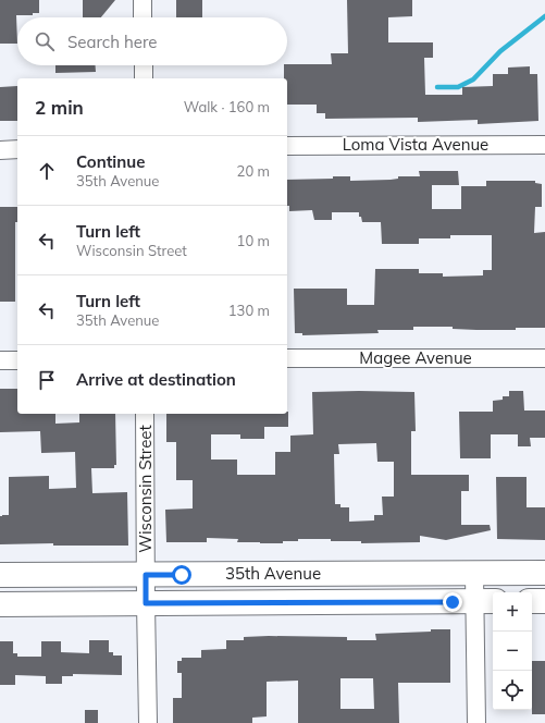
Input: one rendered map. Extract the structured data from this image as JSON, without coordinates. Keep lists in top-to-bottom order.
{
  "streets": {
    "main road": ["35th Avenue"],
    "street": ["Loma Vista Avenue", "Magee Avenue", "Wisconsin Street"]
  },
  "crossings": [
    ["Wisconsin Street", "35th Avenue"]
  ],
  "page": {
    "search": "Search here",
    "heading": ["2 min", "Walk · 160 m"],
    "list": [
      ["Continue", "35th Avenue", "20 m"],
      ["Turn left", "Wisconsin Street", "10 m"],
      ["Turn left", "35th Avenue", "130 m"],
      "Arrive at destination"
    ],
    "map_buttons": ["+", "−"]
  }
}
